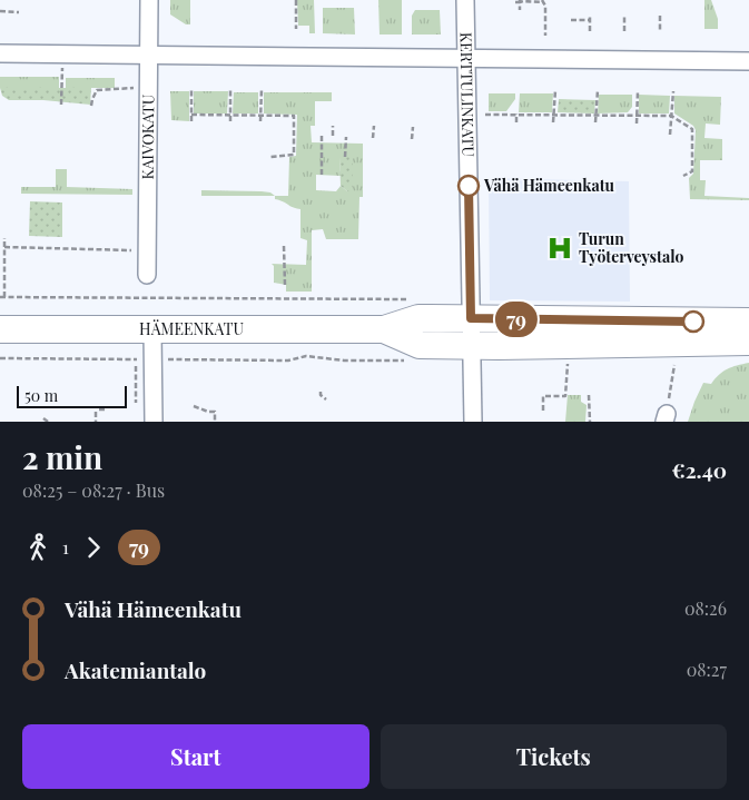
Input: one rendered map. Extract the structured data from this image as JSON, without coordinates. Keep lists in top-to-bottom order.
{
  "streets": {
    "highway": ["HÄMEENKATU"],
    "street": ["KERTTULINKATU", "KAIVOKATU"]
  },
  "crossings": [
    ["KERTTULINKATU", "HÄMEENKATU"]
  ],
  "places": {
    "other": ["Vähä Hämeenkatu"],
    "hospital": ["Turun Työterveystalo"]
  },
  "lines": ["bus line 79"],
  "scale_bar": "50 m",
  "page": {
    "on_map": "79",
    "scale": "50 m",
    "heading": ["2 min", "08:25 – 08:27 · Bus", "€2.40"],
    "legs": ["1", "79"],
    "list": [
      {
        "name": "Vähä Hämeenkatu",
        "value": "08:26"
      },
      {
        "name": "Akatemiantalo",
        "value": "08:27"
      }
    ],
    "buttons": ["Start", "Tickets"]
  }
}
